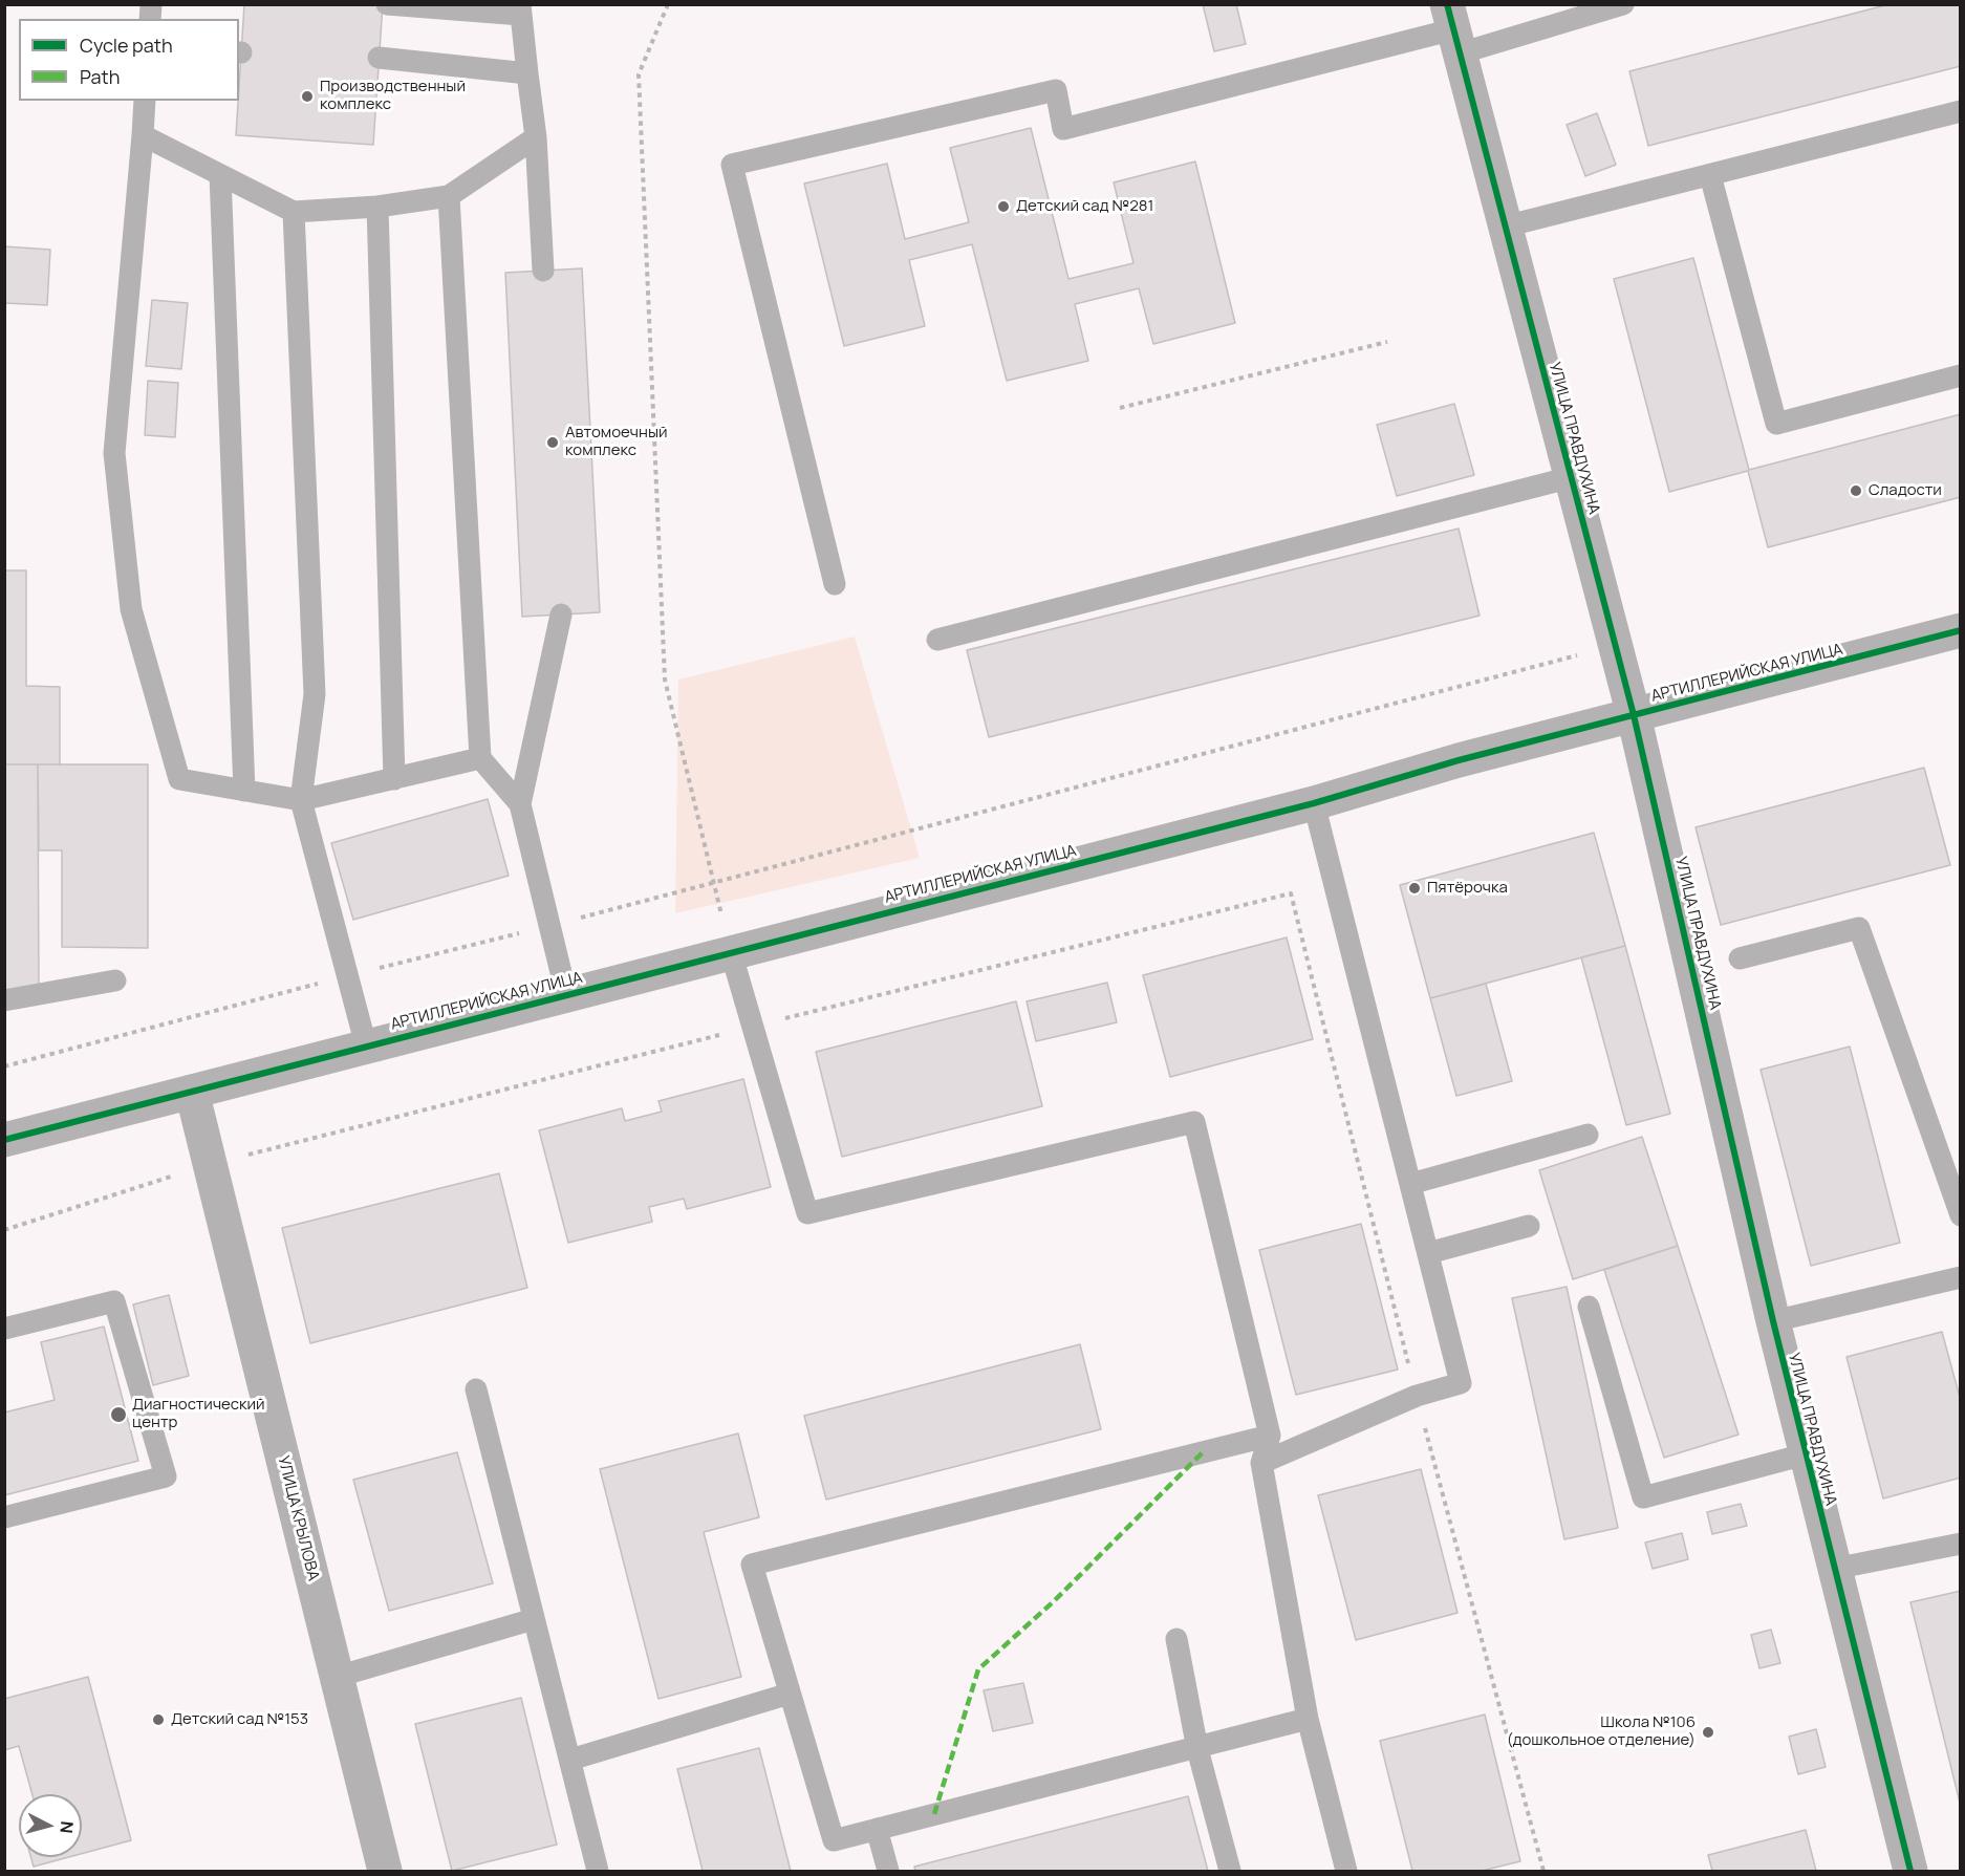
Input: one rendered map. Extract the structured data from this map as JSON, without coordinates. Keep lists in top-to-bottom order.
{
  "streets": {
    "street": ["УЛИЦА ПРАВДУХИНА", "АРТИЛЛЕРИЙСКАЯ УЛИЦА", "УЛИЦА КРЫЛОВА"]
  },
  "crossings": [
    ["УЛИЦА ПРАВДУХИНА", "АРТИЛЛЕРИЙСКАЯ УЛИЦА"],
    ["АРТИЛЛЕРИЙСКАЯ УЛИЦА", "УЛИЦА КРЫЛОВА"]
  ],
  "places": [
    "Производственный комплекс",
    "Детский сад №281",
    "Автомоечный комплекс",
    "Сладости",
    "Пятёрочка",
    "Диагностический центр",
    "Детский сад №153",
    "Школа №106 (дошкольное отделение)"
  ],
  "legend": ["Cycle path", "Path"],
  "north": "right"
}
